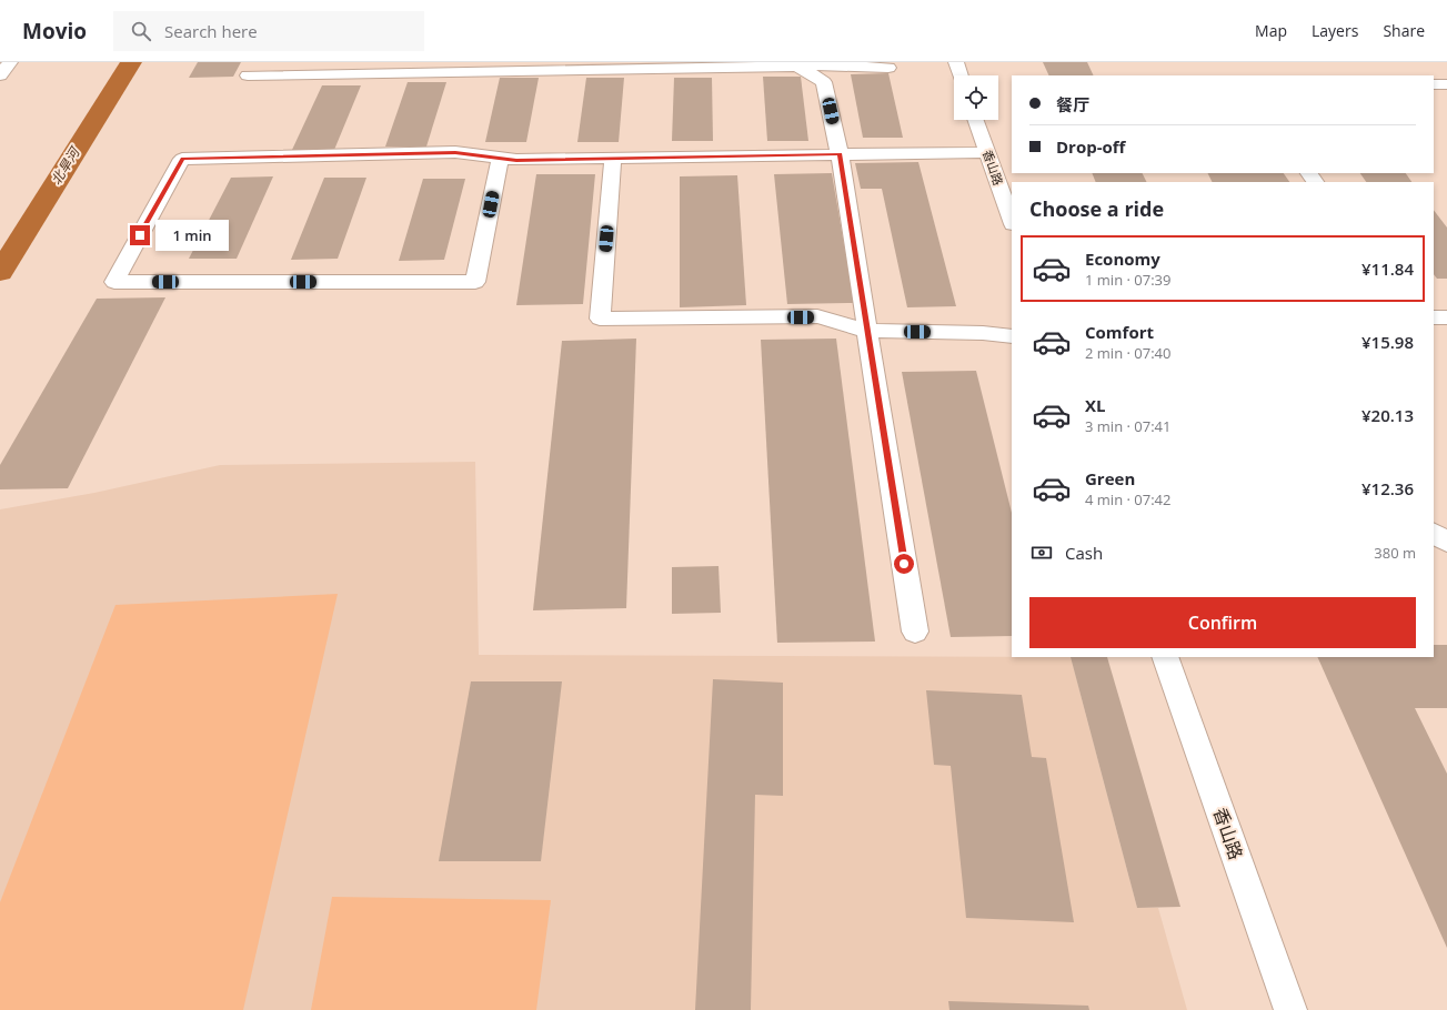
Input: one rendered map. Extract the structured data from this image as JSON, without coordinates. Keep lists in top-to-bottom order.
{
  "streets": {
    "main road": ["香山路"]
  },
  "water": ["北旱河"],
  "page": {
    "header": "Movio",
    "search": "Search here",
    "nav": ["Map", "Layers", "Share"],
    "banner": ["餐厅", "Drop-off"],
    "heading": "Choose a ride",
    "bubble": "1 min",
    "list": [
      {
        "name": "Economy",
        "note": "1 min · 07:39",
        "value": "¥11.84"
      },
      {
        "name": "Comfort",
        "note": "2 min · 07:40",
        "value": "¥15.98"
      },
      {
        "name": "XL",
        "note": "3 min · 07:41",
        "value": "¥20.13"
      },
      {
        "name": "Green",
        "note": "4 min · 07:42",
        "value": "¥12.36"
      }
    ],
    "pay": ["Cash", "380 m"],
    "buttons": "Confirm"
  }
}
